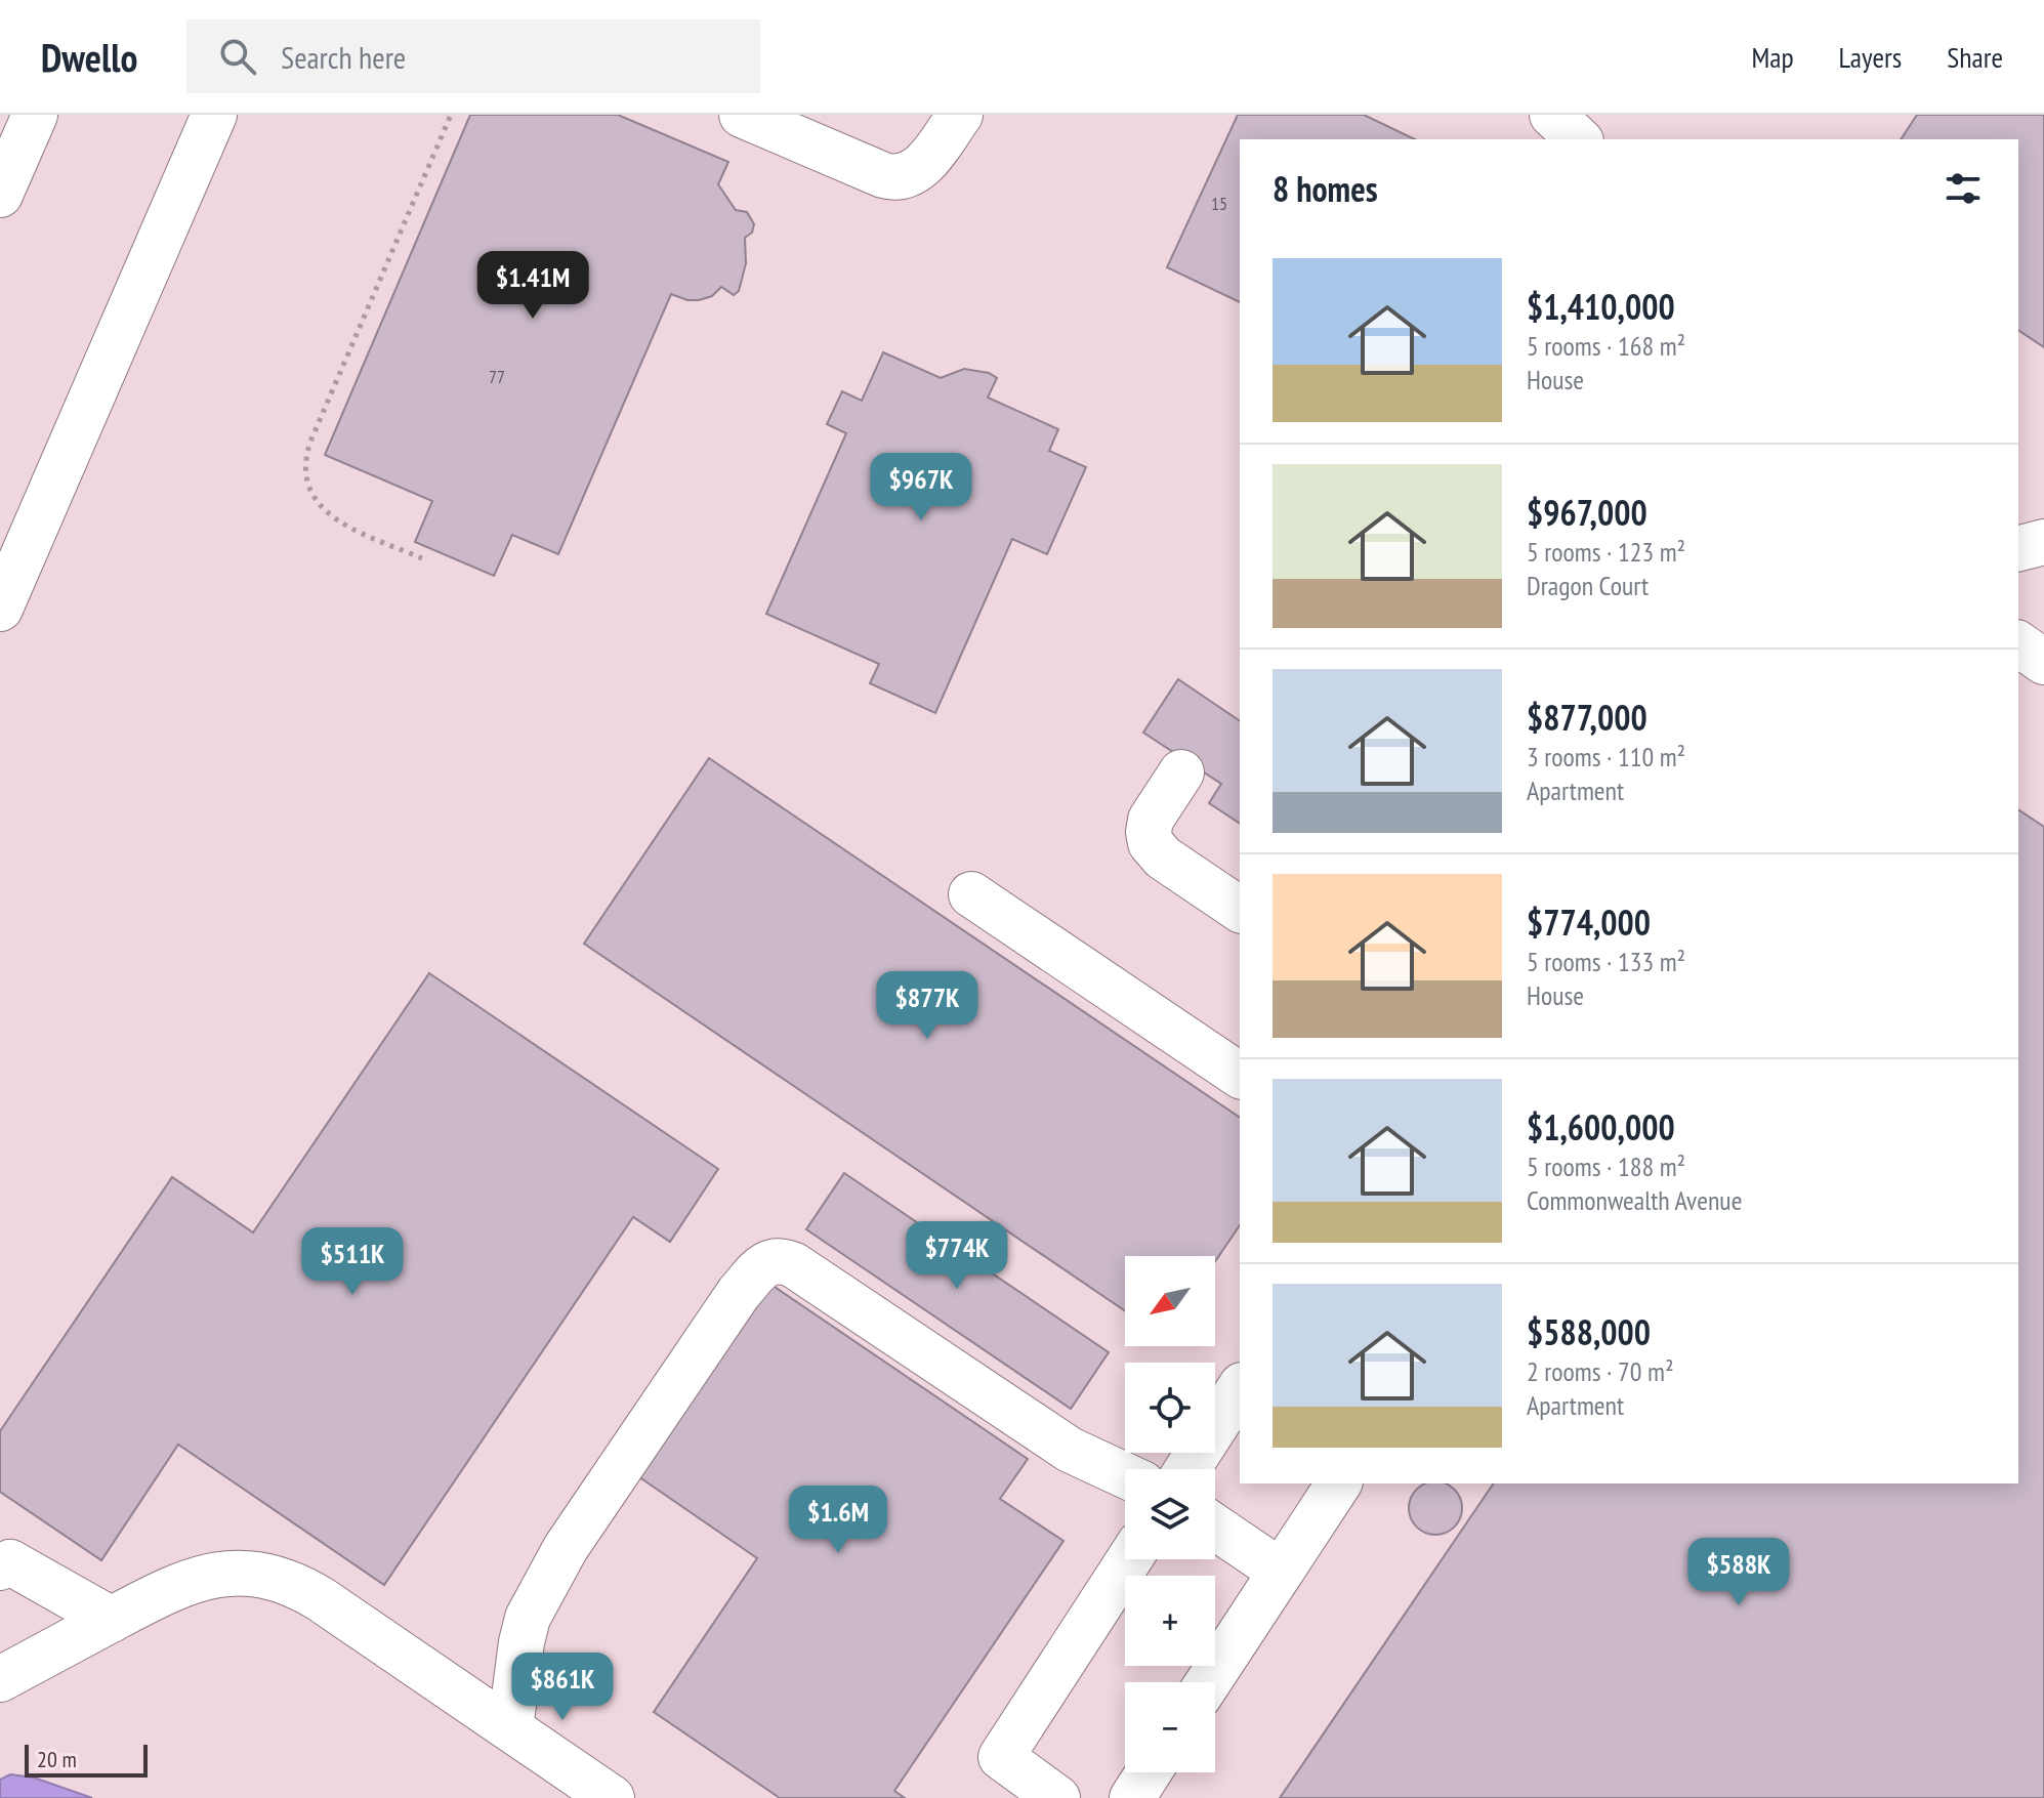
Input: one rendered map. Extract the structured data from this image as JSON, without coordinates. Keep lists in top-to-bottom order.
{
  "house_numbers": ["15", "77"],
  "scale_bar": "20 m",
  "north": "bottom left",
  "page": {
    "header": "Dwello",
    "search": "Search here",
    "nav": ["Map", "Layers", "Share"],
    "heading": "8 homes",
    "list": [
      {
        "name": "$1,410,000",
        "note": "5 rooms · 168 m² · House"
      },
      {
        "name": "$967,000",
        "note": "5 rooms · 123 m² · Dragon Court"
      },
      {
        "name": "$877,000",
        "note": "3 rooms · 110 m² · Apartment"
      },
      {
        "name": "$774,000",
        "note": "5 rooms · 133 m² · House"
      },
      {
        "name": "$1,600,000",
        "note": "5 rooms · 188 m² · Commonwealth Avenue"
      },
      {
        "name": "$588,000",
        "note": "2 rooms · 70 m² · Apartment"
      }
    ],
    "price": [
      "$1.41M",
      "$967K",
      "$877K",
      "$774K",
      "$511K",
      "$1.6M",
      "$588K",
      "$861K"
    ],
    "map_buttons": ["+", "−"],
    "scale": "20 m"
  }
}
